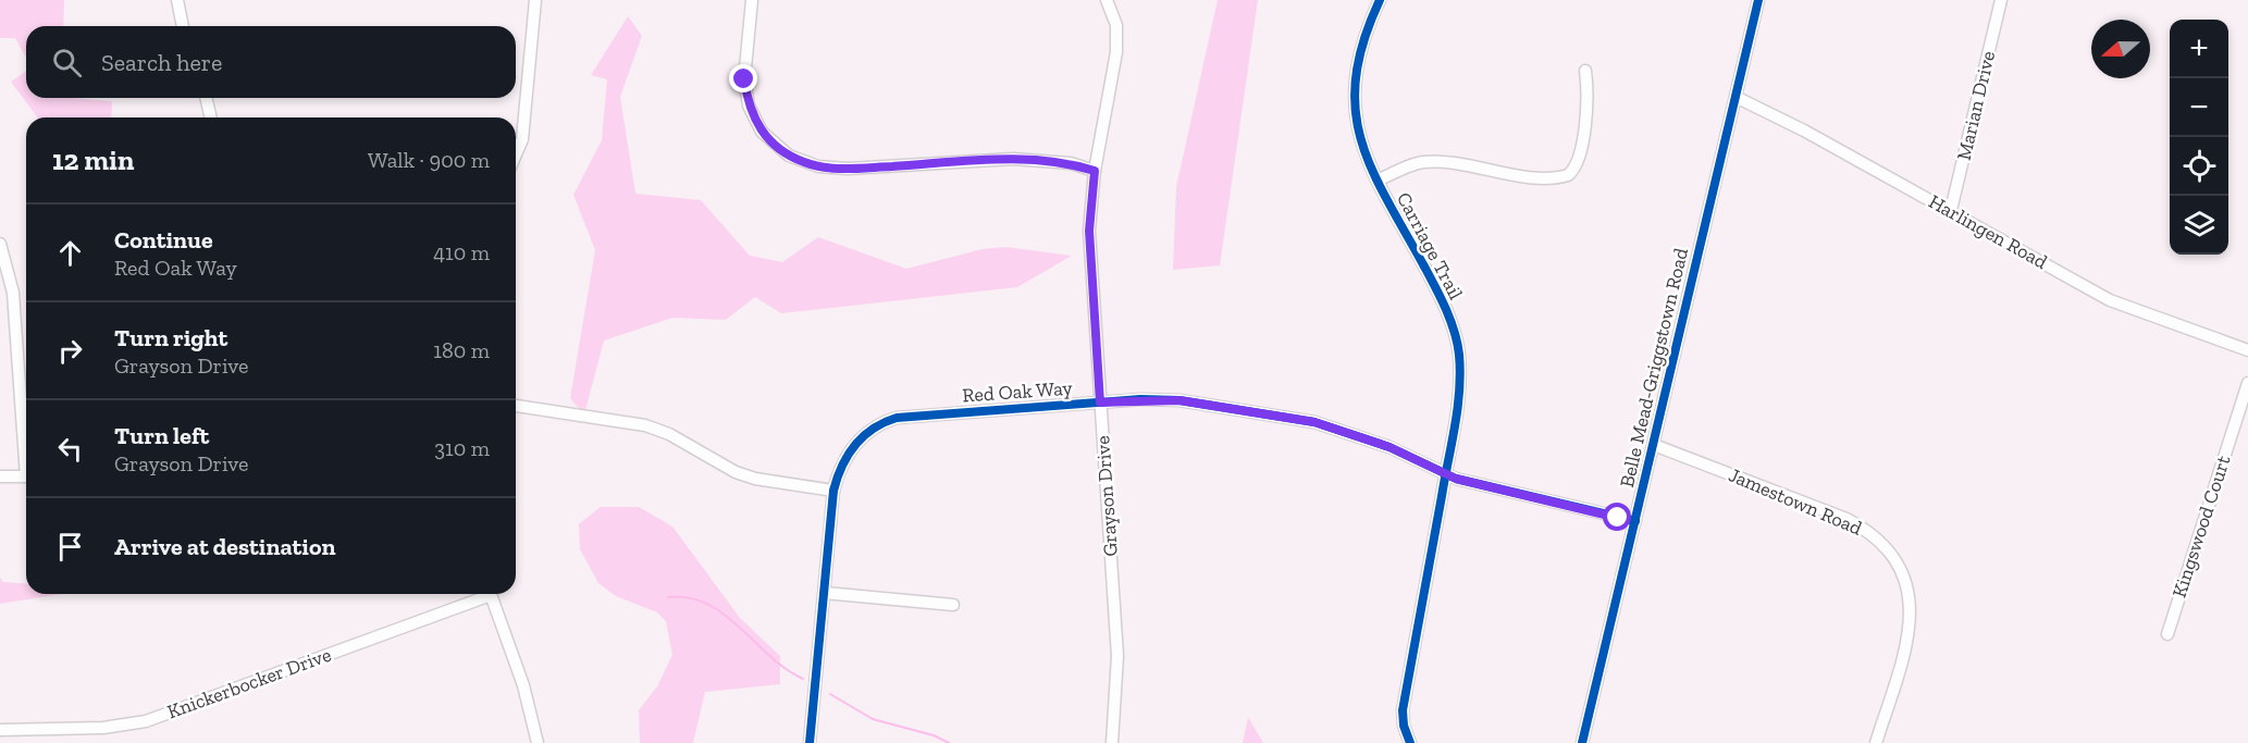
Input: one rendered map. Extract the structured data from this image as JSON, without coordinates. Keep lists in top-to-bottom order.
{
  "streets": {
    "street": [
      "Marian Drive",
      "Harlingen Road",
      "Carriage Trail",
      "Belle Mead-Griggstown Road",
      "Red Oak Way",
      "Grayson Drive",
      "Jamestown Road",
      "Kingswood Court",
      "Knickerbocker Drive"
    ]
  },
  "crossings": [
    ["Marian Drive", "Harlingen Road"],
    ["Harlingen Road", "Belle Mead-Griggstown Road"],
    ["Carriage Trail", "Red Oak Way"],
    ["Belle Mead-Griggstown Road", "Red Oak Way"],
    ["Belle Mead-Griggstown Road", "Jamestown Road"],
    ["Red Oak Way", "Grayson Drive"]
  ],
  "north": "left",
  "page": {
    "map_buttons": ["+", "−"],
    "search": "Search here",
    "heading": ["12 min", "Walk · 900 m"],
    "list": [
      ["Continue", "Red Oak Way", "410 m"],
      ["Turn right", "Grayson Drive", "180 m"],
      ["Turn left", "Grayson Drive", "310 m"],
      "Arrive at destination"
    ]
  }
}
